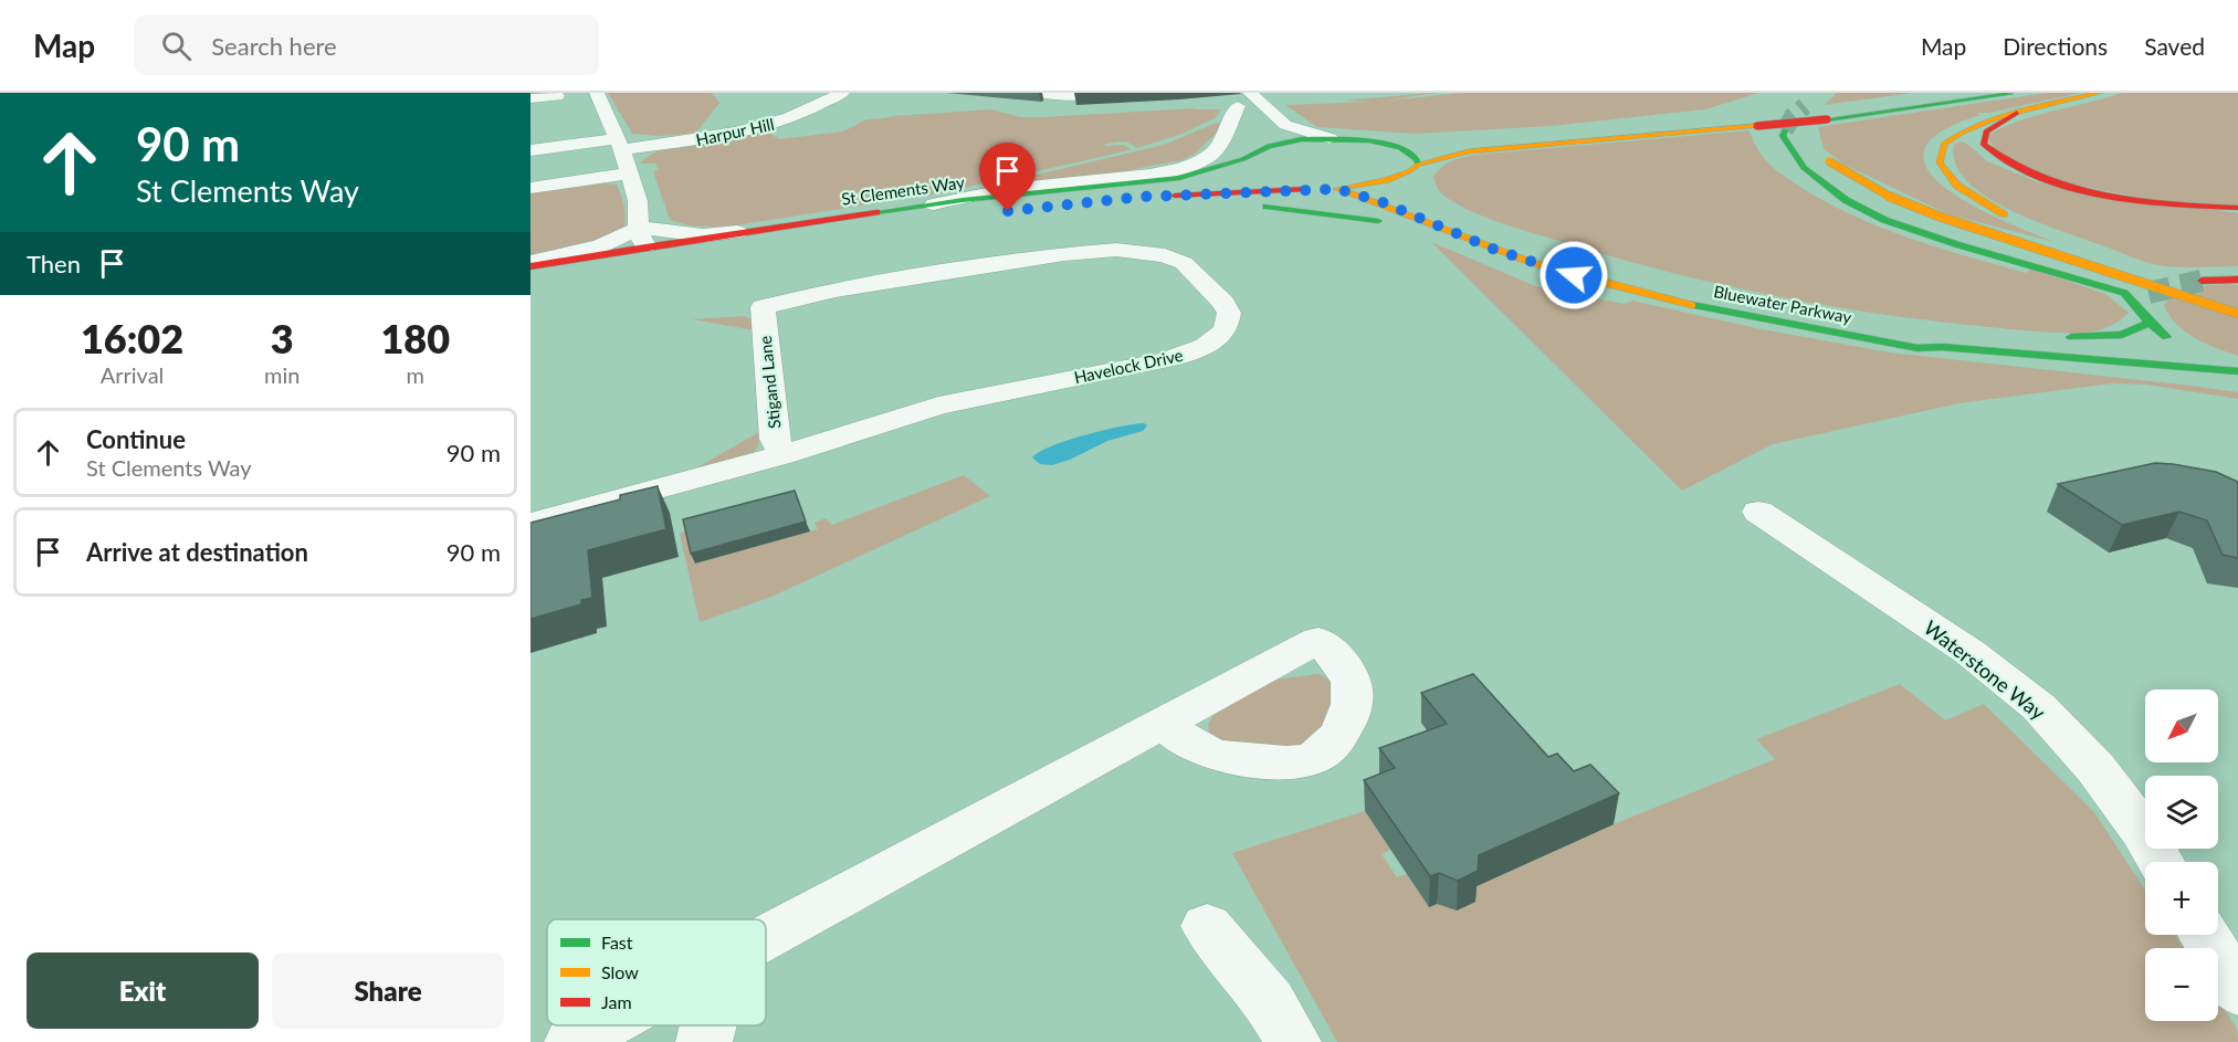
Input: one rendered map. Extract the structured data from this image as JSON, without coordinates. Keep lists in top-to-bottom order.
{
  "streets": {
    "main road": ["St Clements Way", "Bluewater Parkway"],
    "street": [
      "Harpur Hill",
      "Havelock Drive",
      "Stigand Lane",
      "Waterstone Way"
    ]
  },
  "crossings": [
    ["Havelock Drive", "Stigand Lane"]
  ],
  "legend": ["Fast", "Slow", "Jam"],
  "north": "bottom left",
  "page": {
    "header": "Map",
    "search": "Search here",
    "nav": ["Map", "Directions", "Saved"],
    "turn": ["90 m", "St Clements Way"],
    "then": "Then",
    "eta": [
      "16:02",
      "Arrival",
      "3",
      "min",
      "180",
      "m"
    ],
    "list": [
      {
        "name": "Continue",
        "note": "St Clements Way",
        "value": "90 m"
      },
      {
        "name": "Arrive at destination",
        "value": "90 m"
      }
    ],
    "map_buttons": ["+", "−"],
    "buttons": ["Exit", "Share"]
  }
}
